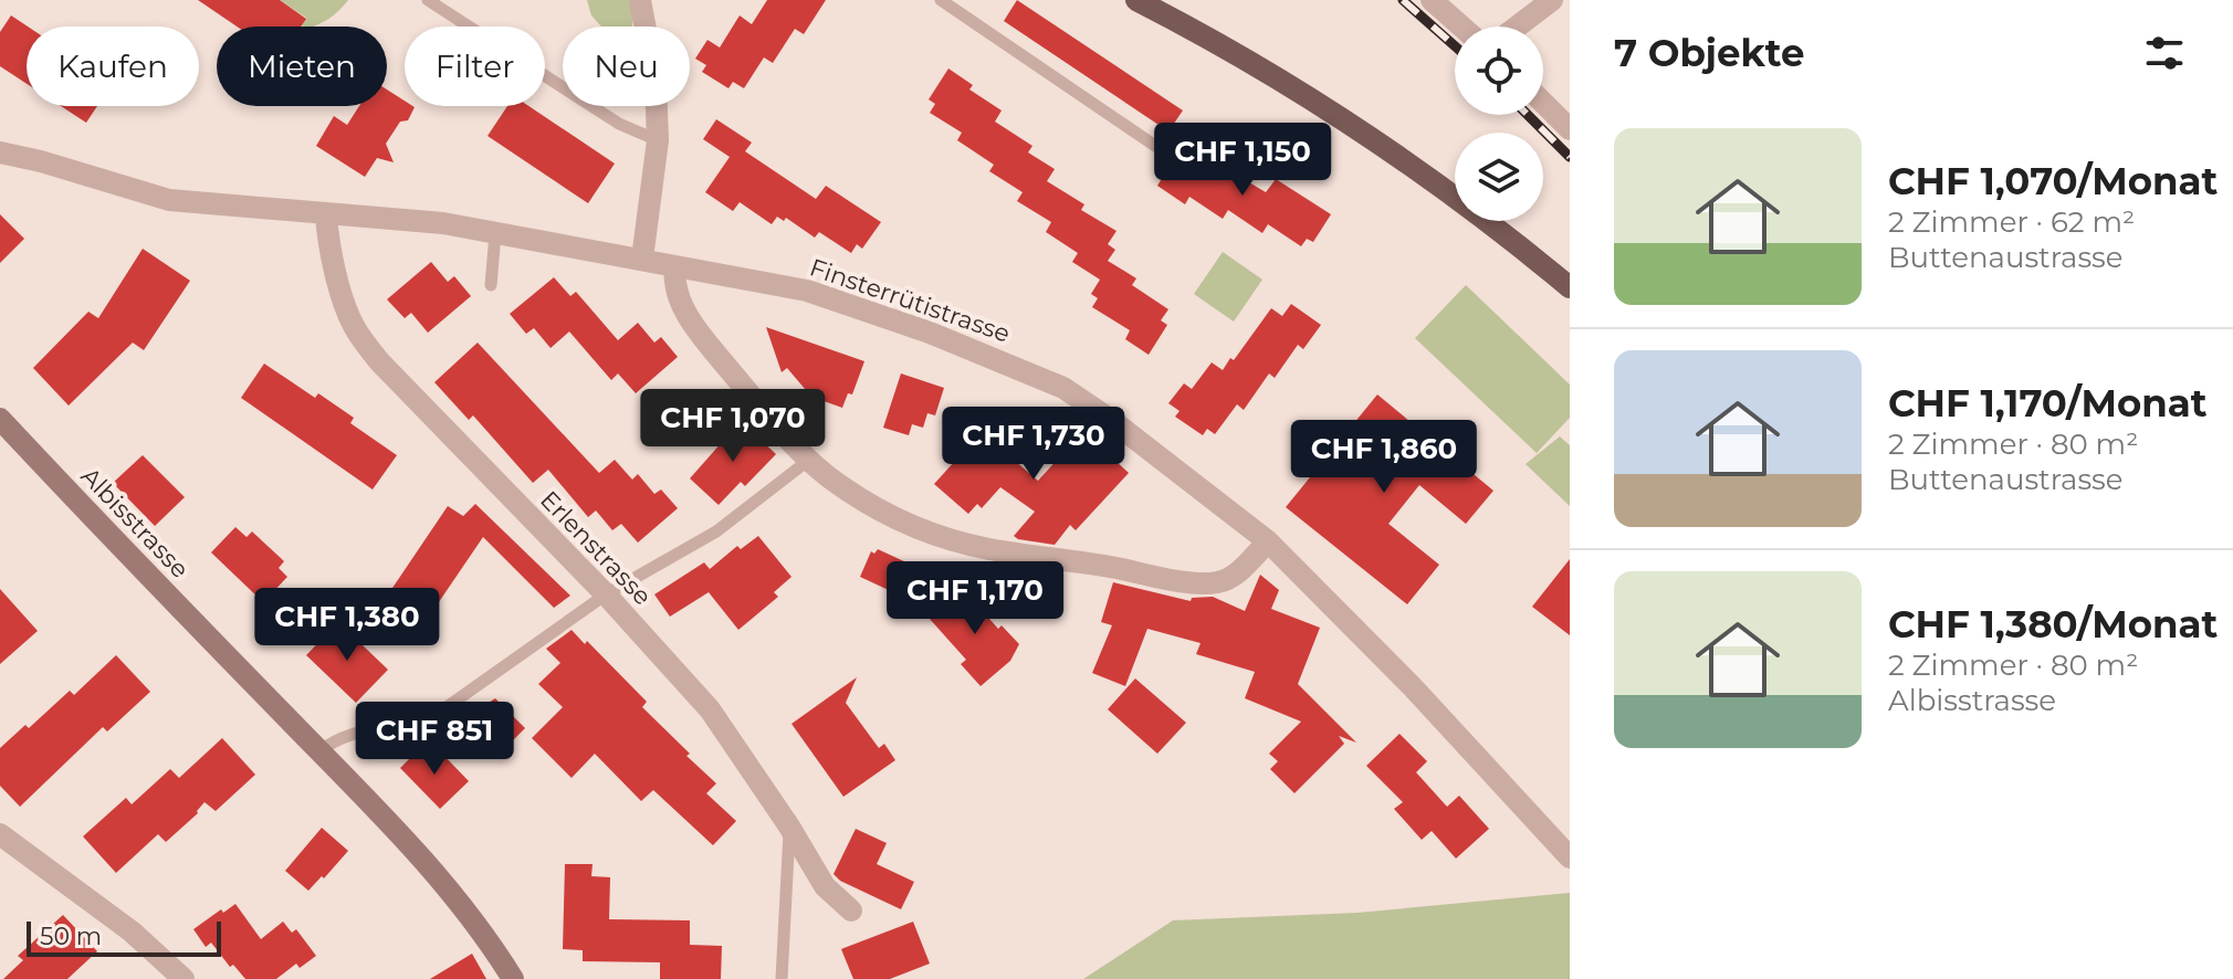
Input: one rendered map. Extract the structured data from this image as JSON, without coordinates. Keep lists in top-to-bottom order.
{
  "streets": {
    "main road": ["Albisstrasse"],
    "street": ["Finsterrütistrasse", "Erlenstrasse"]
  },
  "crossings": [
    ["Finsterrütistrasse", "Erlenstrasse"]
  ],
  "scale_bar": "50 m",
  "page": {
    "heading": "7 Objekte",
    "chip": [
      "Kaufen",
      "Mieten",
      "Filter",
      "Neu"
    ],
    "list": [
      {
        "name": "CHF 1,070/Monat",
        "note": "2 Zimmer · 62 m² · Buttenaustrasse"
      },
      {
        "name": "CHF 1,170/Monat",
        "note": "2 Zimmer · 80 m² · Buttenaustrasse"
      },
      {
        "name": "CHF 1,380/Monat",
        "note": "2 Zimmer · 80 m² · Albisstrasse"
      }
    ],
    "price": [
      "CHF 1,150",
      "CHF 1,070",
      "CHF 1,730",
      "CHF 1,860",
      "CHF 1,170",
      "CHF 1,380",
      "CHF 851"
    ],
    "scale": "50 m"
  }
}
